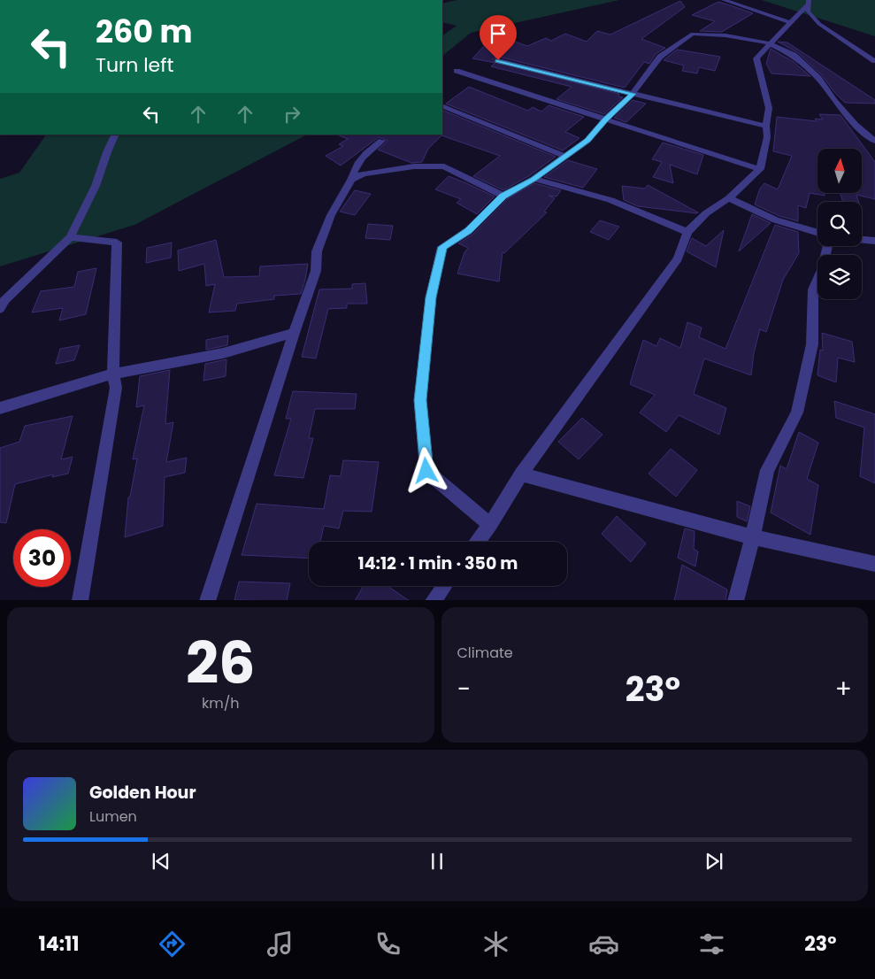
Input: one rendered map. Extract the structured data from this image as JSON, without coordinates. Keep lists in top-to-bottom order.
{
  "north": "top",
  "page": {
    "turn": ["260 m", "Turn left"],
    "limit": "30",
    "trip": "14:12 · 1 min · 350 m",
    "tile": [
      ["26", "km/h"],
      "Climate"
    ],
    "heat": ["−", "23°", "+"],
    "song": ["Golden Hour", "Lumen"],
    "tabs": ["14:11", "23°"]
  }
}
